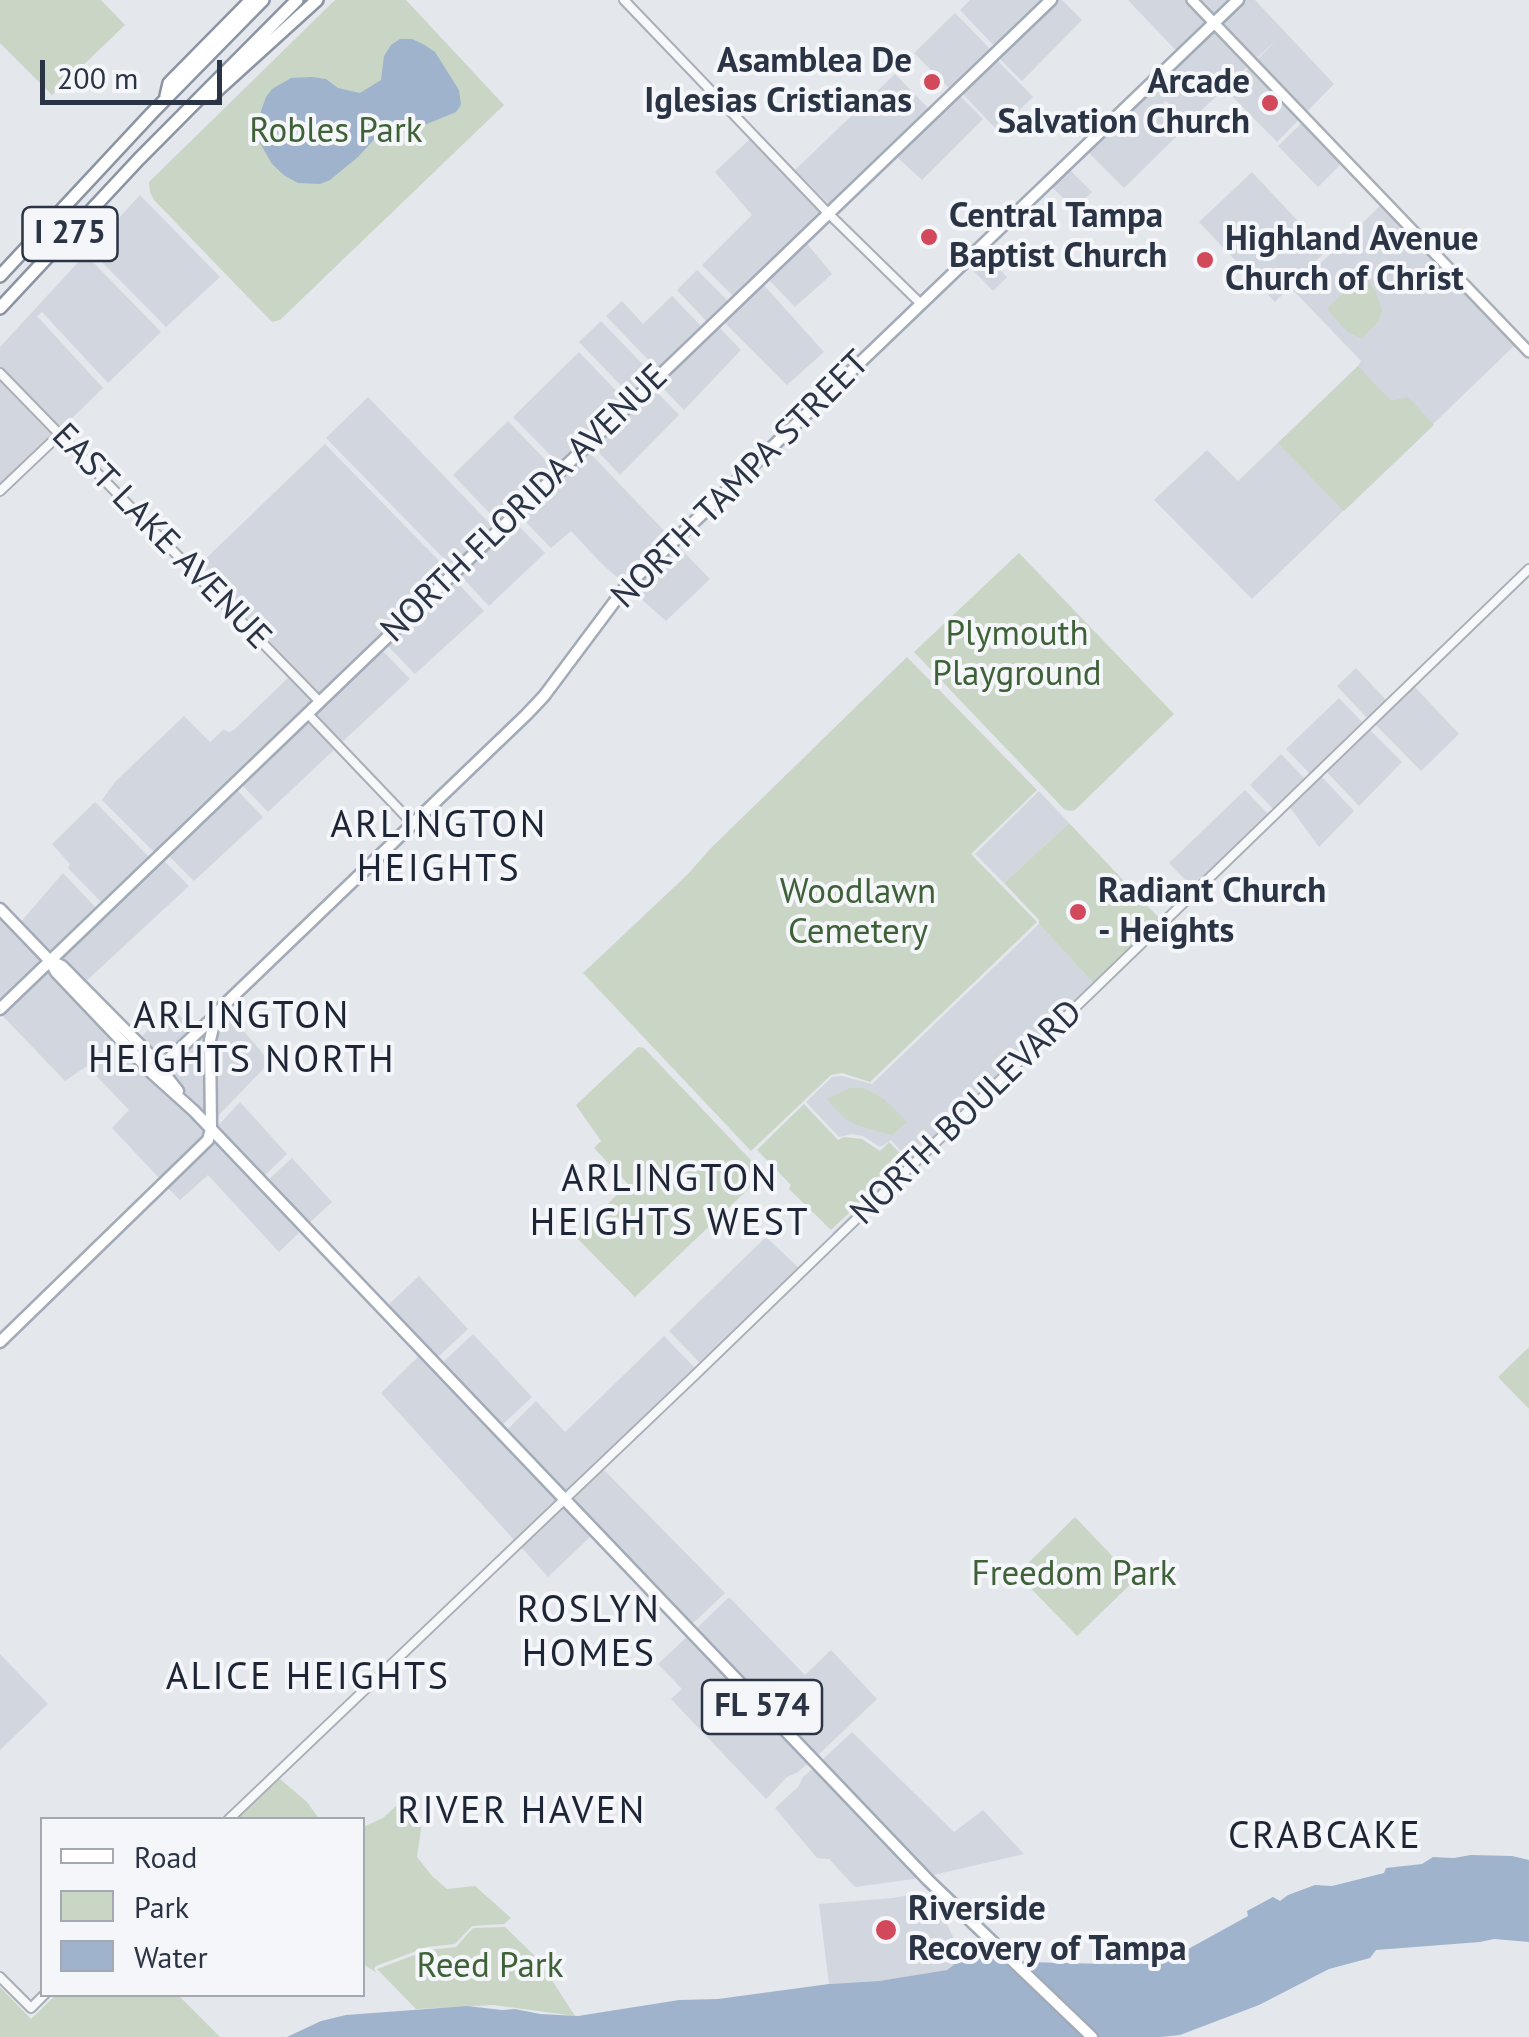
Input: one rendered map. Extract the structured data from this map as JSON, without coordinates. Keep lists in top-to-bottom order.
{
  "streets": {
    "highway": ["I 275"],
    "main road": ["NORTH TAMPA STREET", "NORTH FLORIDA AVENUE", "FL 574"],
    "street": ["EAST LAKE AVENUE", "NORTH BOULEVARD"]
  },
  "crossings": [
    ["NORTH TAMPA STREET", "FL 574"],
    ["NORTH FLORIDA AVENUE", "EAST LAKE AVENUE"],
    ["NORTH FLORIDA AVENUE", "FL 574"],
    ["NORTH BOULEVARD", "FL 574"]
  ],
  "districts": [
    "ARLINGTON HEIGHTS",
    "ARLINGTON HEIGHTS NORTH",
    "ARLINGTON HEIGHTS WEST",
    "ROSLYN HOMES",
    "ALICE HEIGHTS",
    "RIVER HAVEN",
    "CRABCAKE"
  ],
  "parks": [
    "Robles Park",
    "Plymouth Playground",
    "Woodlawn Cemetery",
    "Freedom Park",
    "Reed Park"
  ],
  "places": [
    "Asamblea De Iglesias Cristianas",
    "Arcade Salvation Church",
    "Central Tampa Baptist Church",
    "Highland Avenue Church of Christ",
    "Radiant Church - Heights",
    "Riverside Recovery of Tampa"
  ],
  "legend": ["Road", "Park", "Water"],
  "scale_bar": "200 m"
}
